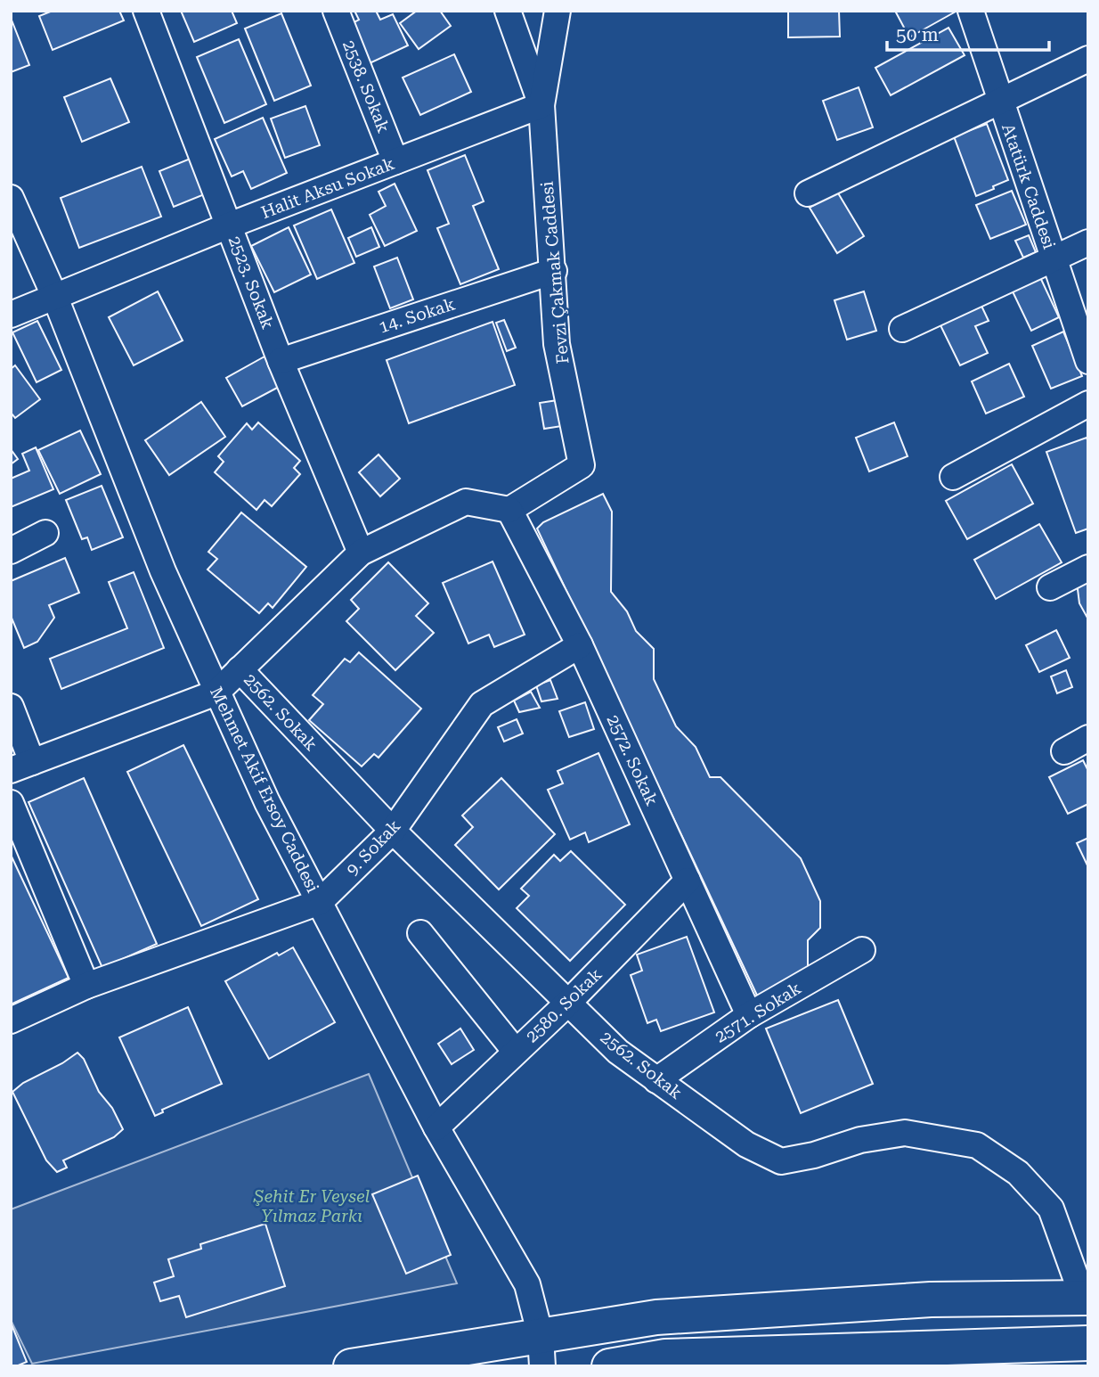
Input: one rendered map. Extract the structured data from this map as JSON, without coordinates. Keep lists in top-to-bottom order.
{
  "streets": {
    "street": [
      "2538. Sokak",
      "Atatürk Caddesi",
      "Halit Aksu Sokak",
      "Fevzi Çakmak Caddesi",
      "2523. Sokak",
      "14. Sokak",
      "2562. Sokak",
      "2572. Sokak",
      "Mehmet Akif Ersoy Caddesi",
      "9. Sokak",
      "2580. Sokak",
      "2571. Sokak"
    ]
  },
  "crossings": [
    ["2538. Sokak", "Halit Aksu Sokak"],
    ["Halit Aksu Sokak", "Fevzi Çakmak Caddesi"],
    ["Halit Aksu Sokak", "2523. Sokak"],
    ["Halit Aksu Sokak", "Mehmet Akif Ersoy Caddesi"],
    ["Fevzi Çakmak Caddesi", "14. Sokak"],
    ["Fevzi Çakmak Caddesi", "2572. Sokak"],
    ["2523. Sokak", "14. Sokak"],
    ["2562. Sokak", "9. Sokak"],
    ["2562. Sokak", "2580. Sokak"],
    ["2562. Sokak", "2571. Sokak"],
    ["2572. Sokak", "9. Sokak"],
    ["2572. Sokak", "2580. Sokak"],
    ["2572. Sokak", "2571. Sokak"],
    ["Mehmet Akif Ersoy Caddesi", "9. Sokak"],
    ["Mehmet Akif Ersoy Caddesi", "2580. Sokak"]
  ],
  "parks": ["Şehit Er Veysel Yılmaz Parkı"],
  "scale_bar": "50 m"
}
